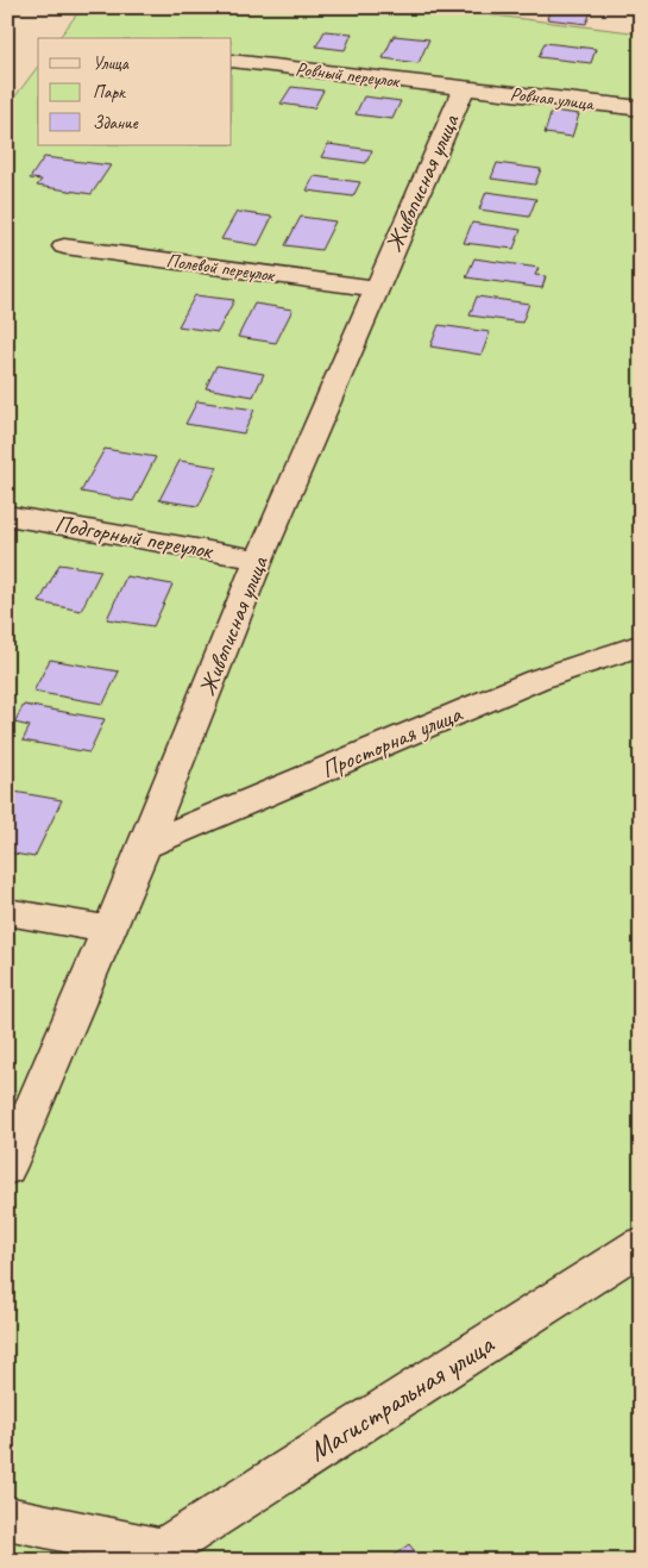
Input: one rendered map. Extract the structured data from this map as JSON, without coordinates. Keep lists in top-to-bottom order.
{
  "streets": {
    "street": [
      "Ровный переулок",
      "Ровная улица",
      "Живописная улица",
      "Полевой переулок",
      "Подгорный переулок",
      "Просторная улица",
      "Магистральная улица"
    ]
  },
  "crossings": [
    ["Ровный переулок", "Ровная улица"],
    ["Ровный переулок", "Живописная улица"],
    ["Ровная улица", "Живописная улица"],
    ["Живописная улица", "Полевой переулок"],
    ["Живописная улица", "Подгорный переулок"],
    ["Живописная улица", "Просторная улица"]
  ],
  "legend": ["Улица", "Парк", "Здание"]
}
